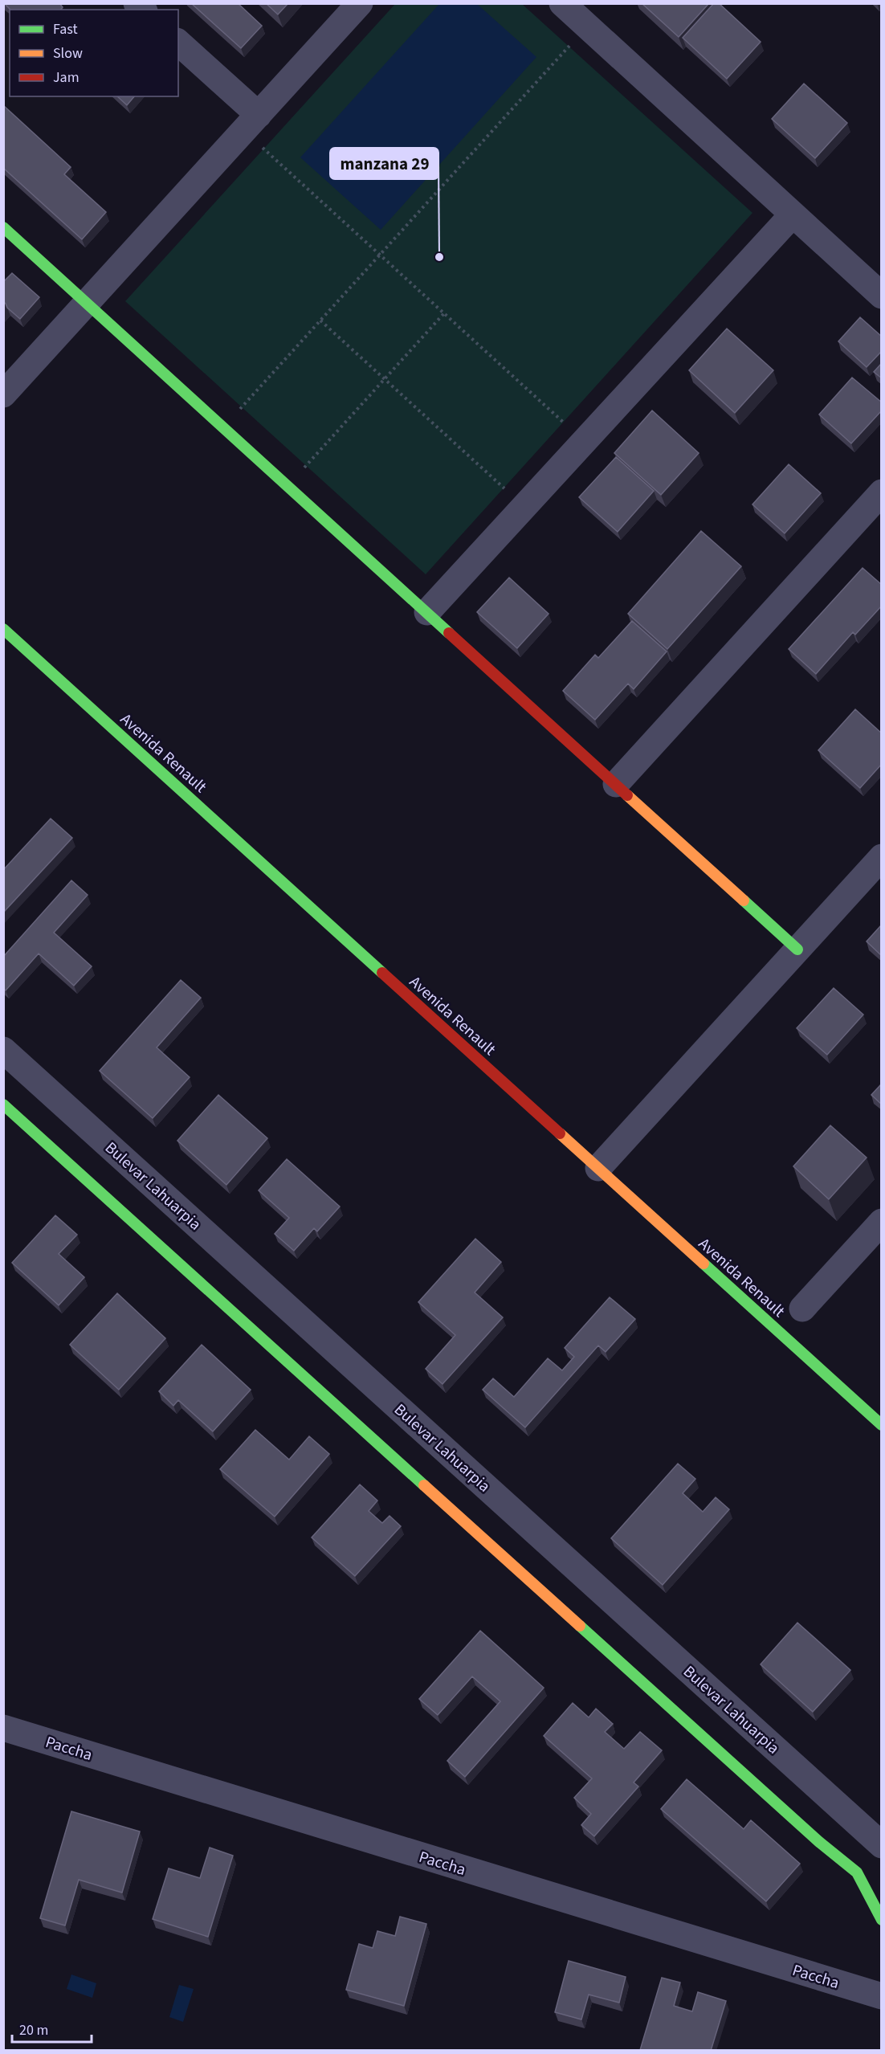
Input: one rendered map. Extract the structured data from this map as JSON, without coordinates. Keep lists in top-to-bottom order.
{
  "streets": {
    "street": ["Avenida Renault", "Bulevar Lahuarpia", "Paccha"]
  },
  "places": ["manzana 29"],
  "legend": ["Fast", "Slow", "Jam"],
  "scale_bar": "20 m"
}
